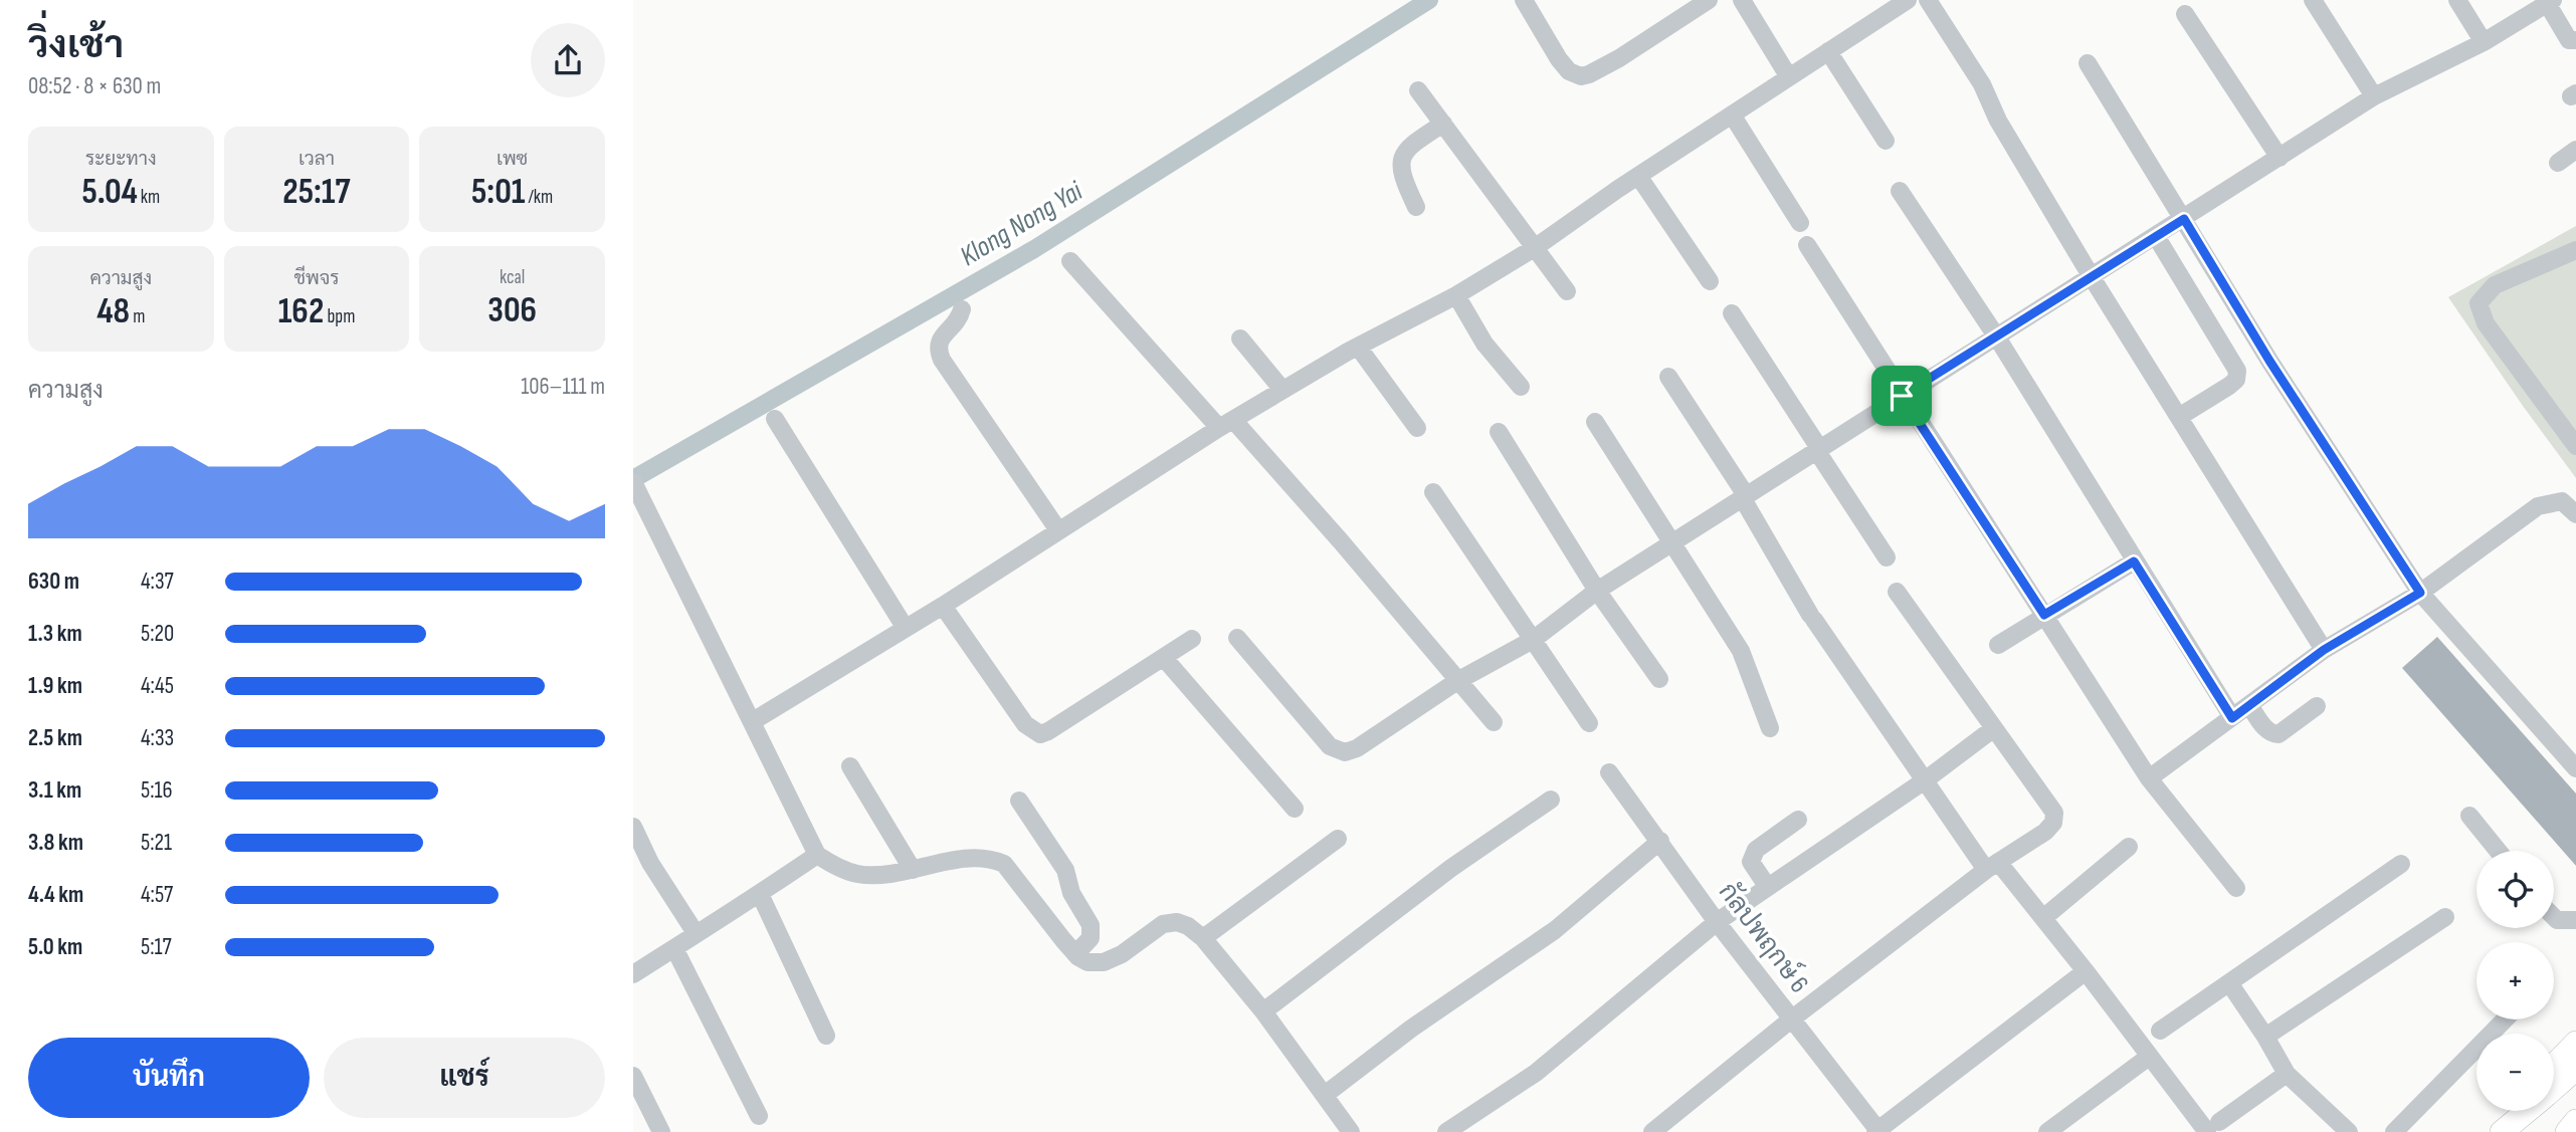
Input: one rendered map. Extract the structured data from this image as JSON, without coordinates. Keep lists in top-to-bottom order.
{
  "streets": {
    "street": ["กัลปพฤกษ์ 6"]
  },
  "water": ["Klong Nong Yai"],
  "page": {
    "heading": ["วิ่งเช้า", "08:52 · 8 × 630 m"],
    "stats": [
      ["ระยะทาง", "5.04 km"],
      ["เวลา", "25:17"],
      ["เพซ", "5:01 /km"],
      ["ความสูง", "48 m"],
      ["ชีพจร", "162 bpm"],
      ["kcal", "306"]
    ],
    "chart": ["ความสูง", "106–111 m"],
    "list": [
      {
        "name": "630 m",
        "note": "4:37"
      },
      {
        "name": "1.3 km",
        "note": "5:20"
      },
      {
        "name": "1.9 km",
        "note": "4:45"
      },
      {
        "name": "2.5 km",
        "note": "4:33"
      },
      {
        "name": "3.1 km",
        "note": "5:16"
      },
      {
        "name": "3.8 km",
        "note": "5:21"
      },
      {
        "name": "4.4 km",
        "note": "4:57"
      },
      {
        "name": "5.0 km",
        "note": "5:17"
      }
    ],
    "map_buttons": ["+", "−"],
    "buttons": ["บันทึก", "แชร์"]
  }
}
